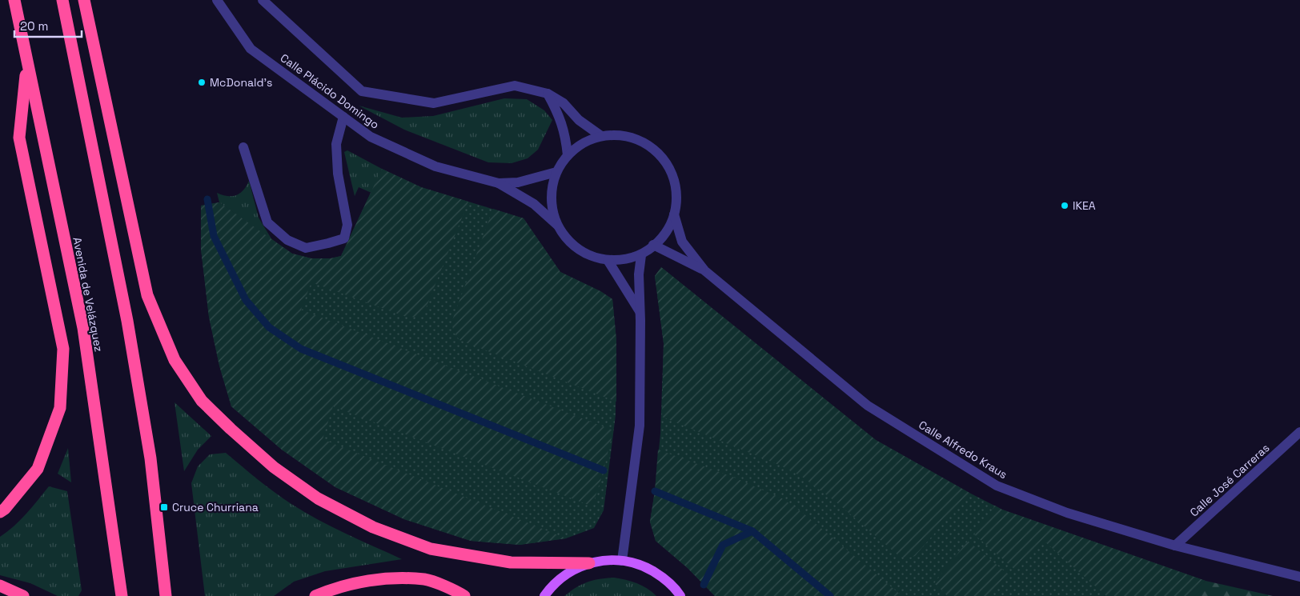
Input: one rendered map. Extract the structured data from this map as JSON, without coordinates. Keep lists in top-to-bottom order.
{
  "streets": {
    "highway": ["Avenida de Velázquez"],
    "street": ["Calle Plácido Domingo", "Calle Alfredo Kraus", "Calle José Carreras"]
  },
  "crossings": [
    ["Calle Plácido Domingo", "Calle Alfredo Kraus"],
    ["Calle Alfredo Kraus", "Calle José Carreras"]
  ],
  "places": {
    "other": ["McDonald's", "IKEA"],
    "transit": ["Cruce Churriana"]
  },
  "scale_bar": "20 m"
}
